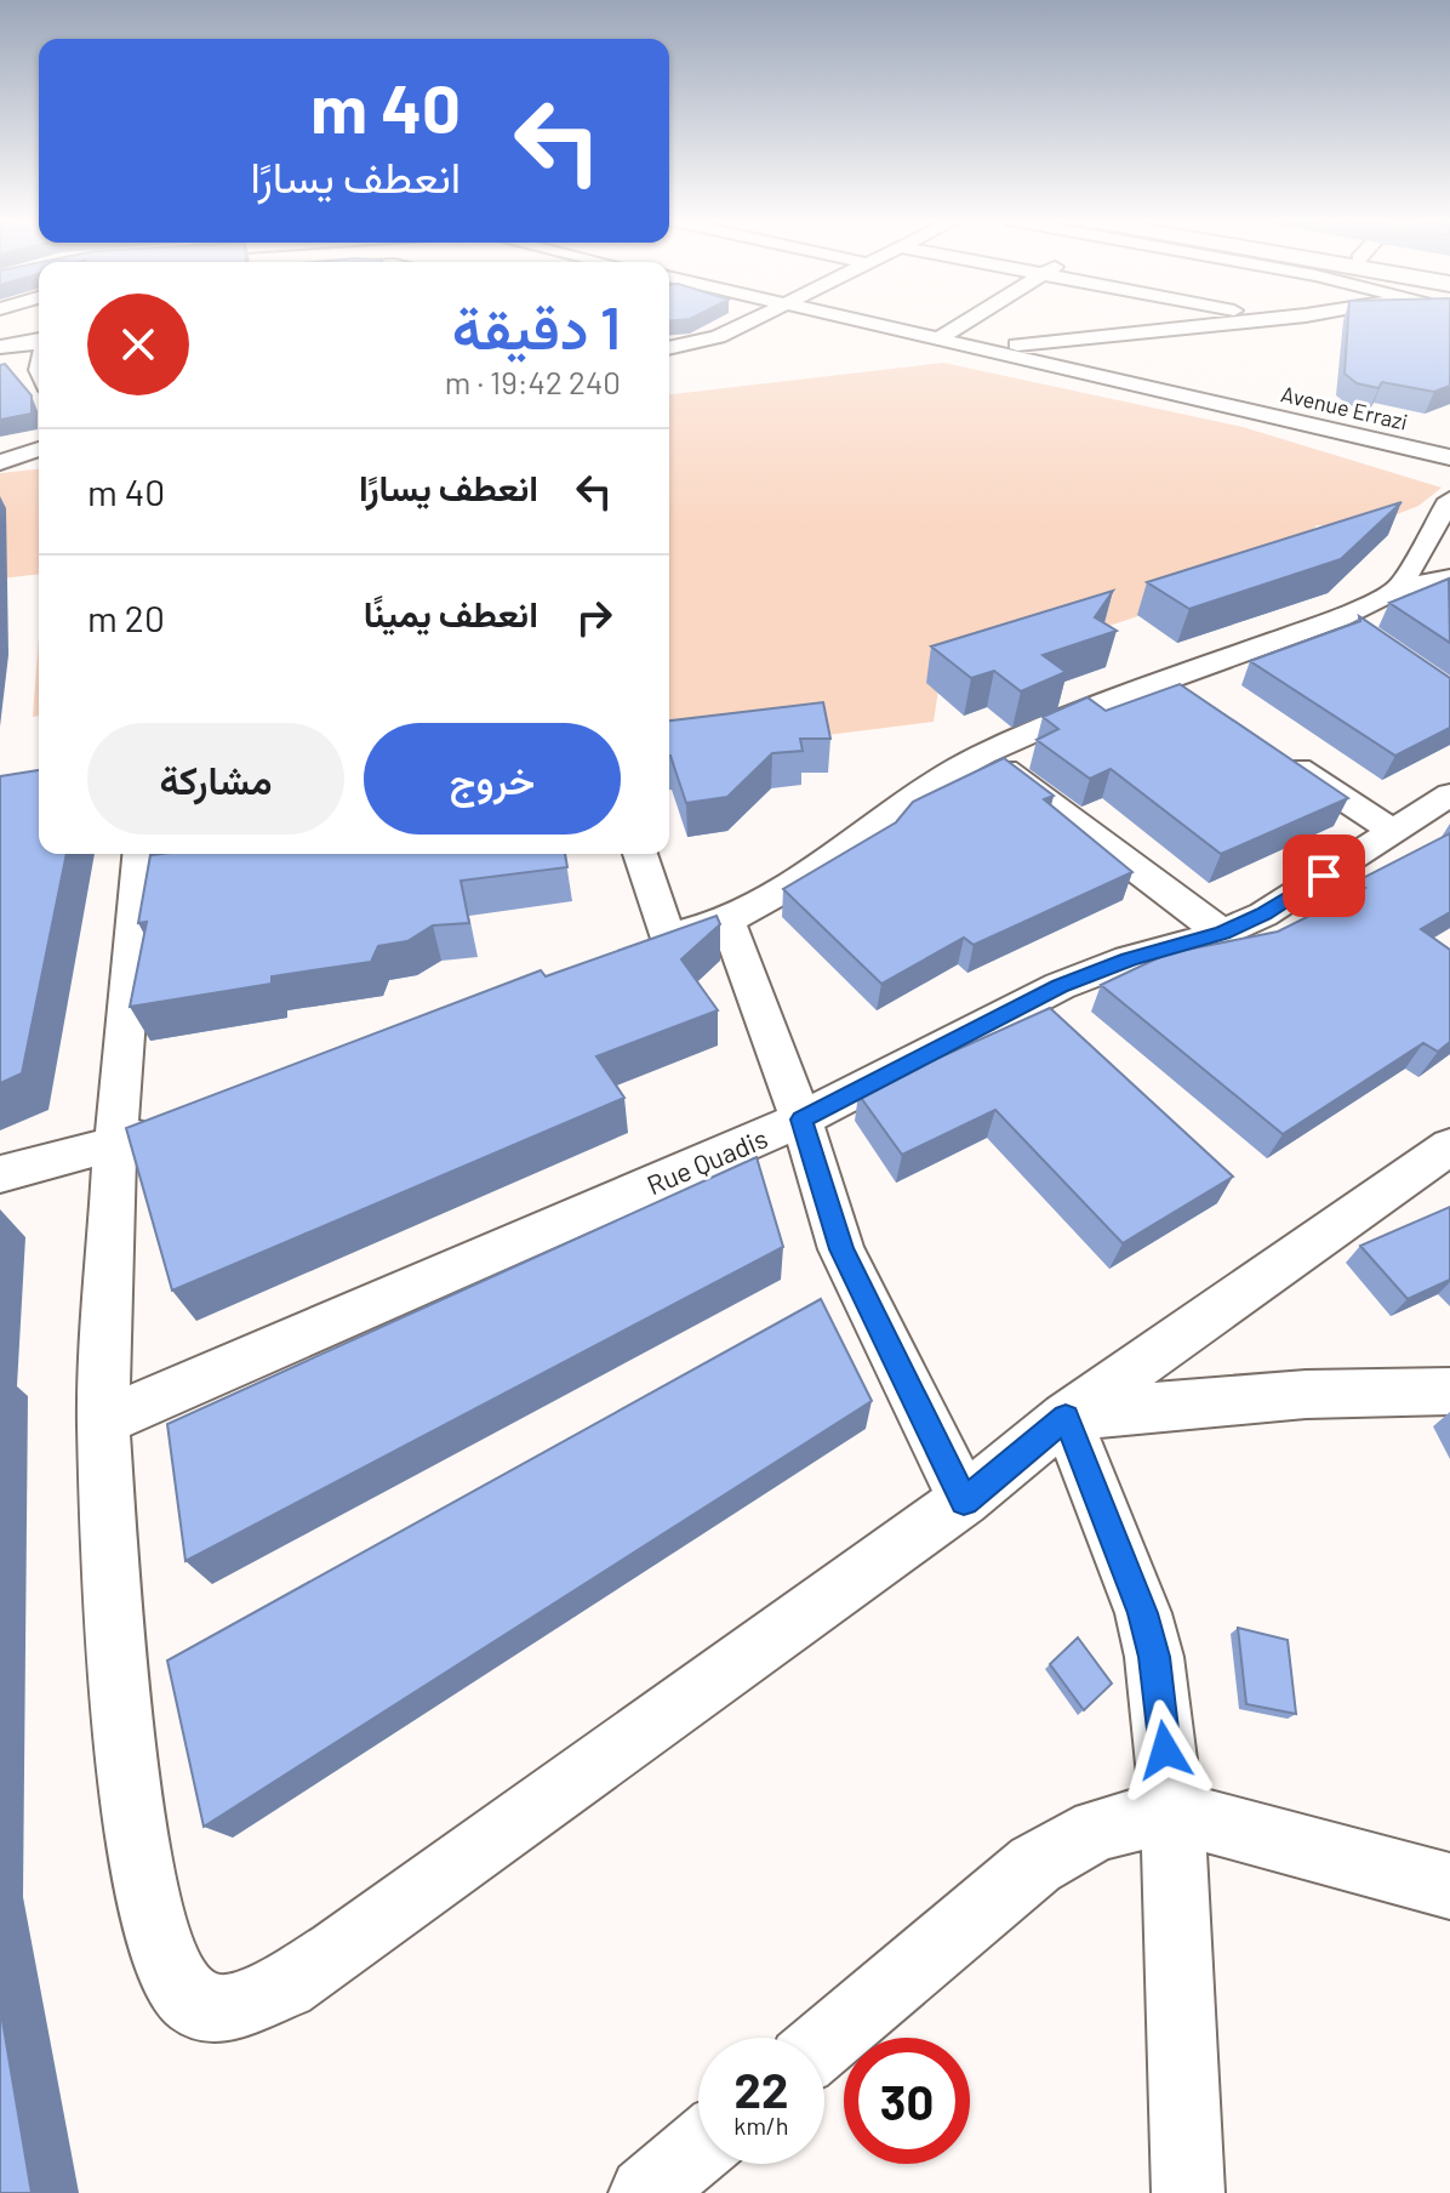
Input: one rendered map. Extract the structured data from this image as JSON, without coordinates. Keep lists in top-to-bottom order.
{
  "streets": {
    "street": ["Avenue Errazi", "Rue Quadis"]
  },
  "page": {
    "turn": ["40 m", "انعطف يسارًا"],
    "heading": ["1 دقيقة", "240 m · 19:42"],
    "list": [
      {
        "name": "انعطف يسارًا",
        "value": "40 m"
      },
      {
        "name": "انعطف يمينًا",
        "value": "20 m"
      }
    ],
    "buttons": ["خروج", "مشاركة"],
    "speed": "22 km/h",
    "limit": "30"
  }
}
